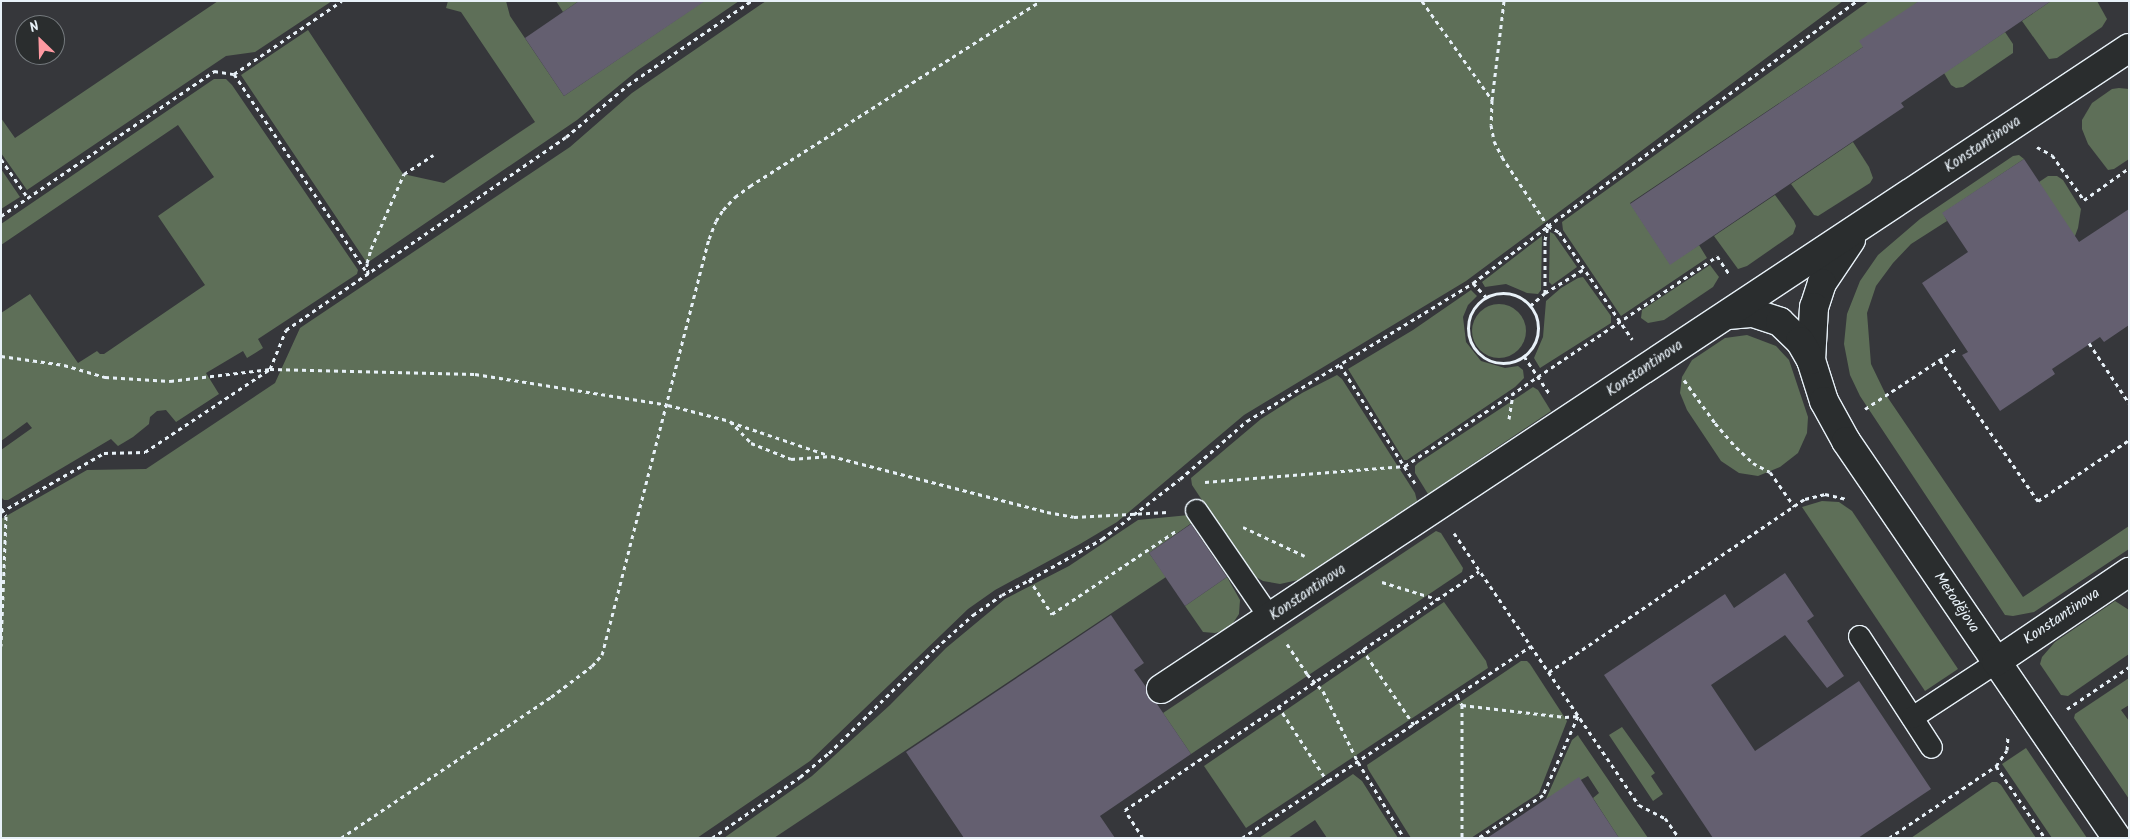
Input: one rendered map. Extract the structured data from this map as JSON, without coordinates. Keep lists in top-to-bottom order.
{
  "streets": {
    "street": ["Konstantinova", "Metodějova"]
  },
  "crossings": [
    ["Konstantinova", "Metodějova"]
  ],
  "north": "top left"
}
